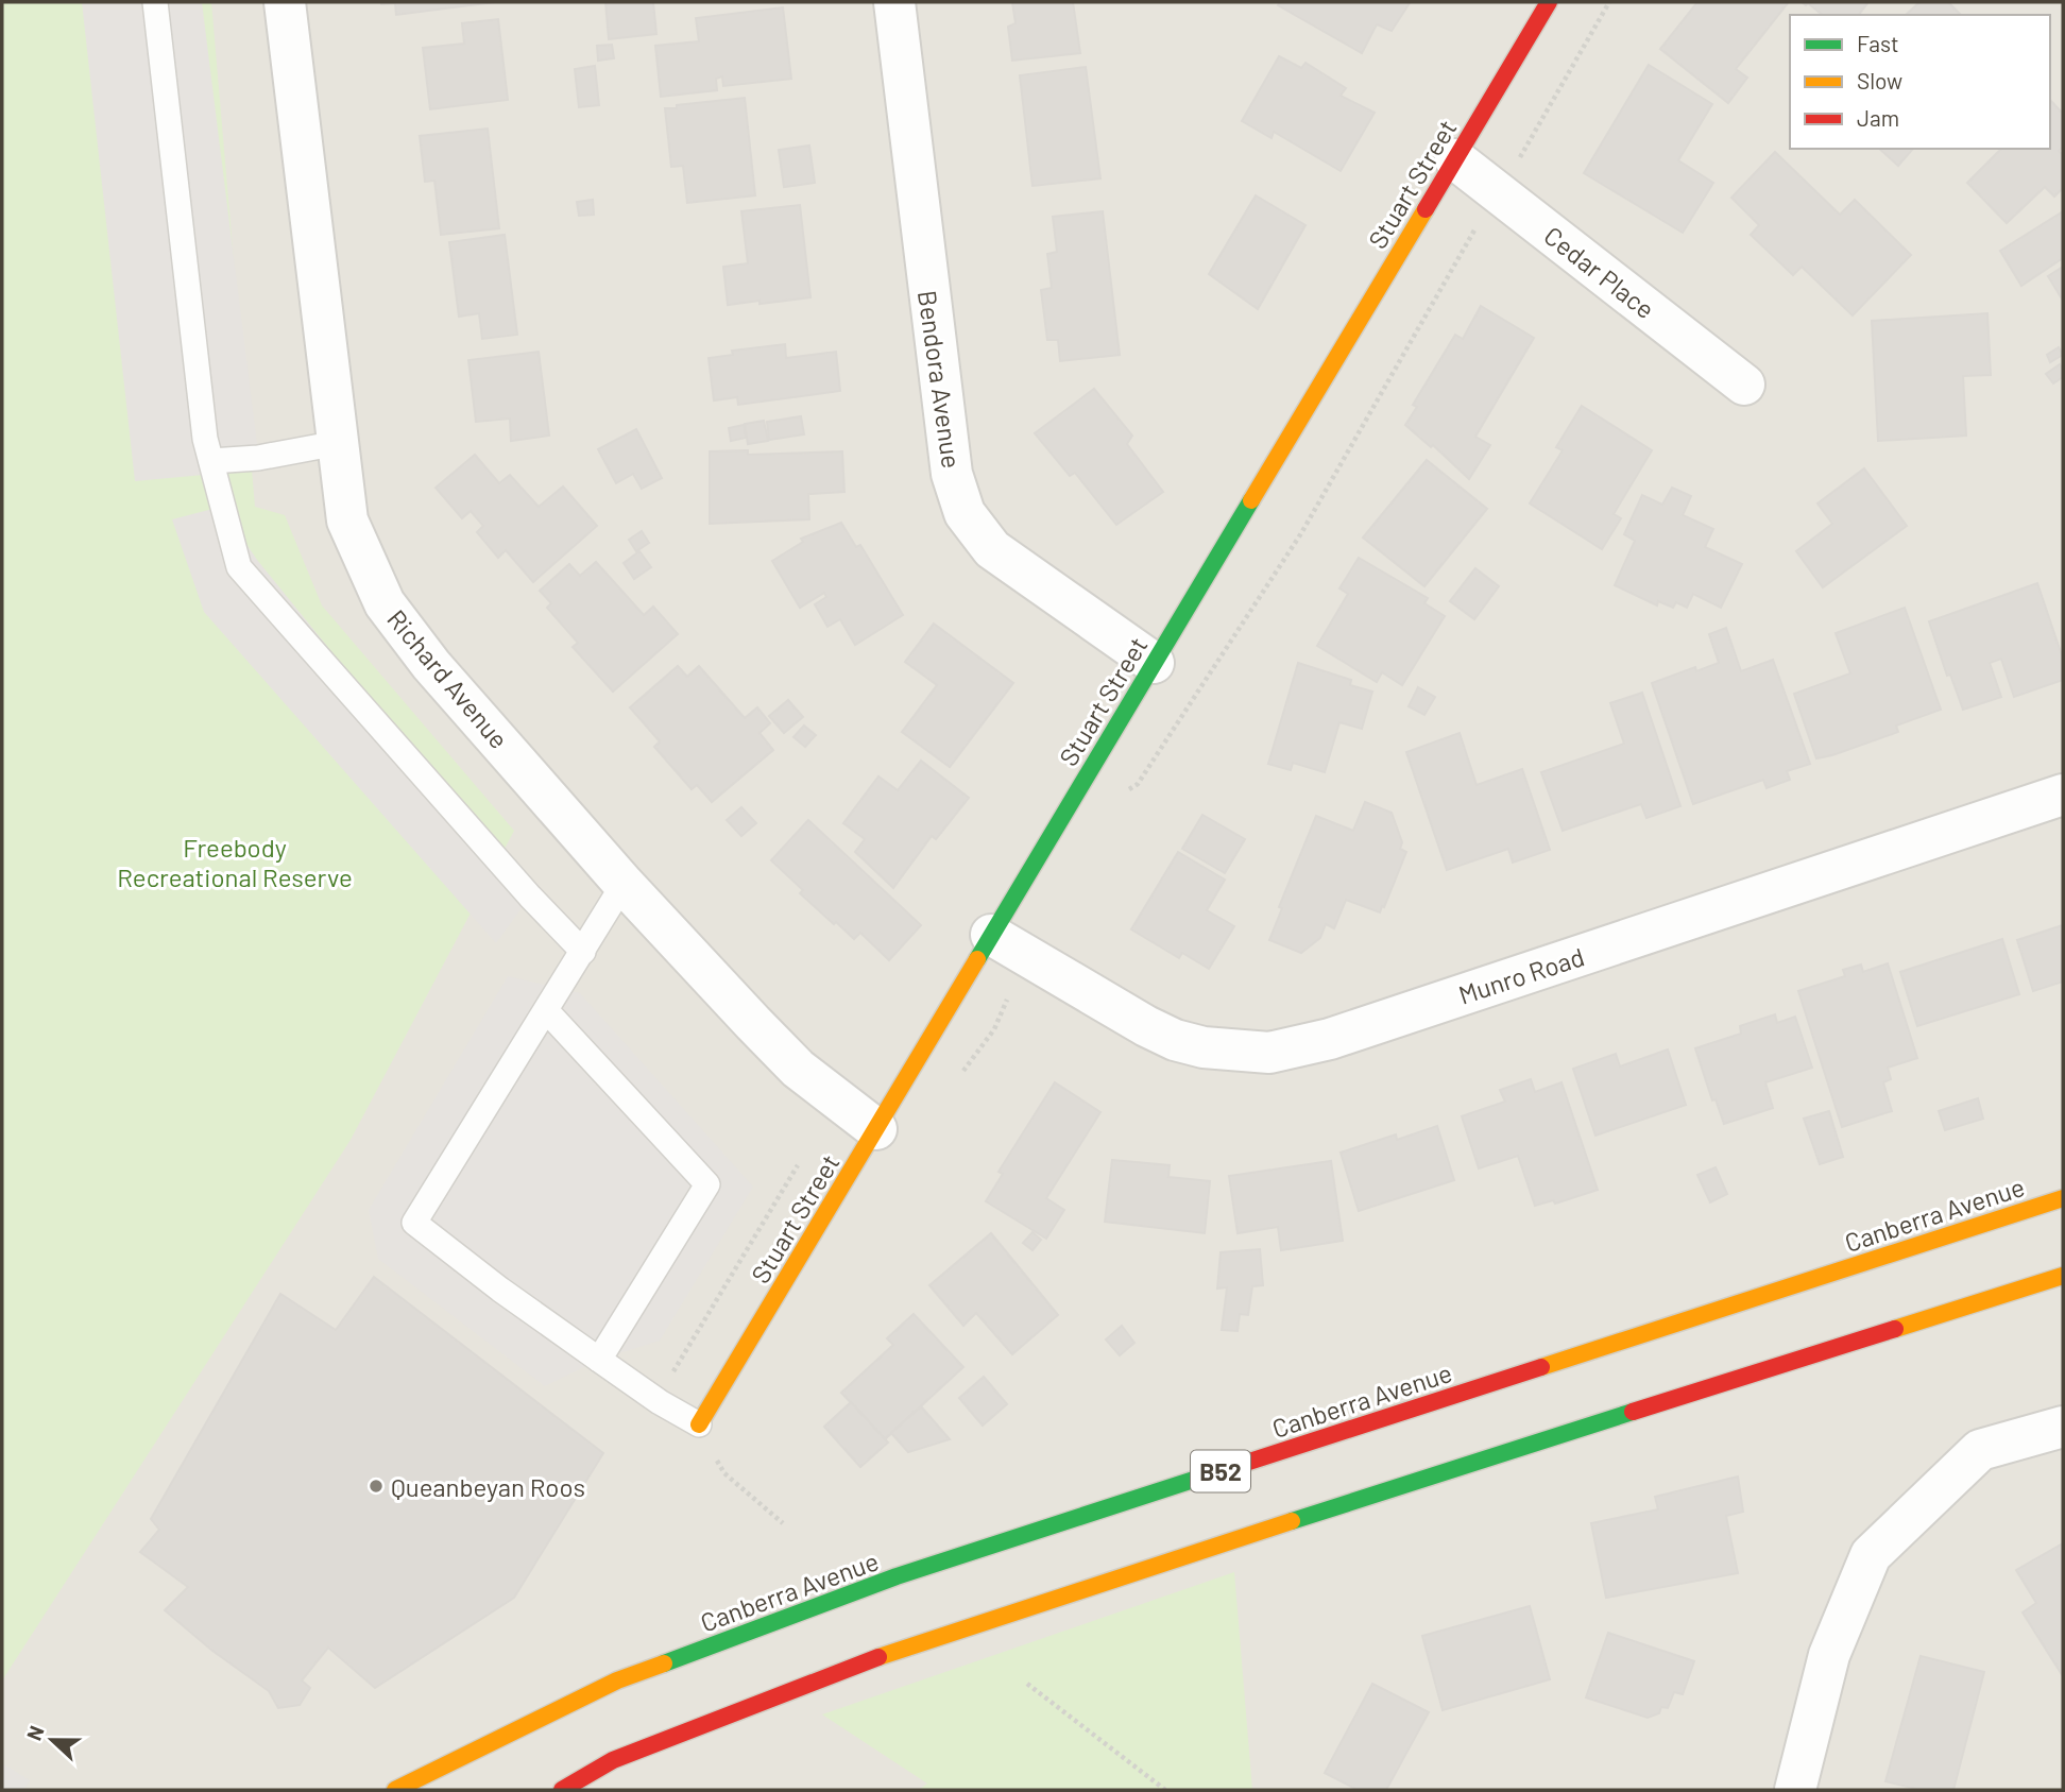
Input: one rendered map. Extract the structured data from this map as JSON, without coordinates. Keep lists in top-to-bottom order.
{
  "streets": {
    "main road": ["Stuart Street", "Canberra Avenue", "B52"],
    "street": [
      "Cedar Place",
      "Bendora Avenue",
      "Richard Avenue",
      "Munro Road"
    ]
  },
  "crossings": [
    ["Stuart Street", "Cedar Place"],
    ["Stuart Street", "Bendora Avenue"],
    ["Stuart Street", "Richard Avenue"],
    ["Stuart Street", "Munro Road"]
  ],
  "parks": ["Freebody Recreational Reserve"],
  "places": ["Queanbeyan Roos"],
  "legend": ["Fast", "Slow", "Jam"],
  "north": "left"
}
